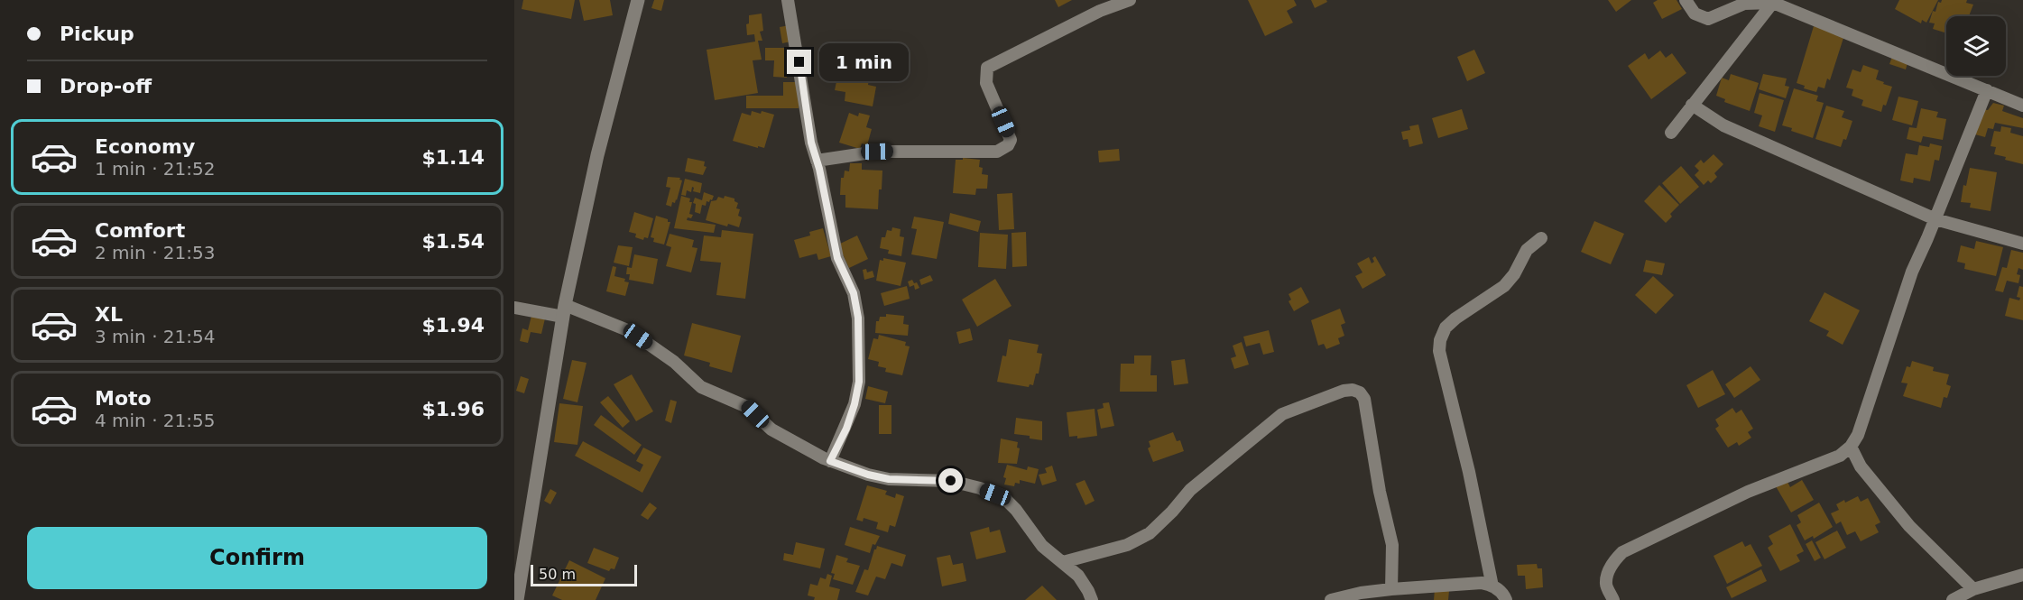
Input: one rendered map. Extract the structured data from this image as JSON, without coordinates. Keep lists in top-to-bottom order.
{
  "scale_bar": "50 m",
  "page": {
    "banner": ["Pickup", "Drop-off"],
    "bubble": "1 min",
    "list": [
      {
        "name": "Economy",
        "note": "1 min · 21:52",
        "value": "$1.14"
      },
      {
        "name": "Comfort",
        "note": "2 min · 21:53",
        "value": "$1.54"
      },
      {
        "name": "XL",
        "note": "3 min · 21:54",
        "value": "$1.94"
      },
      {
        "name": "Moto",
        "note": "4 min · 21:55",
        "value": "$1.96"
      }
    ],
    "buttons": "Confirm",
    "scale": "50 m"
  }
}
